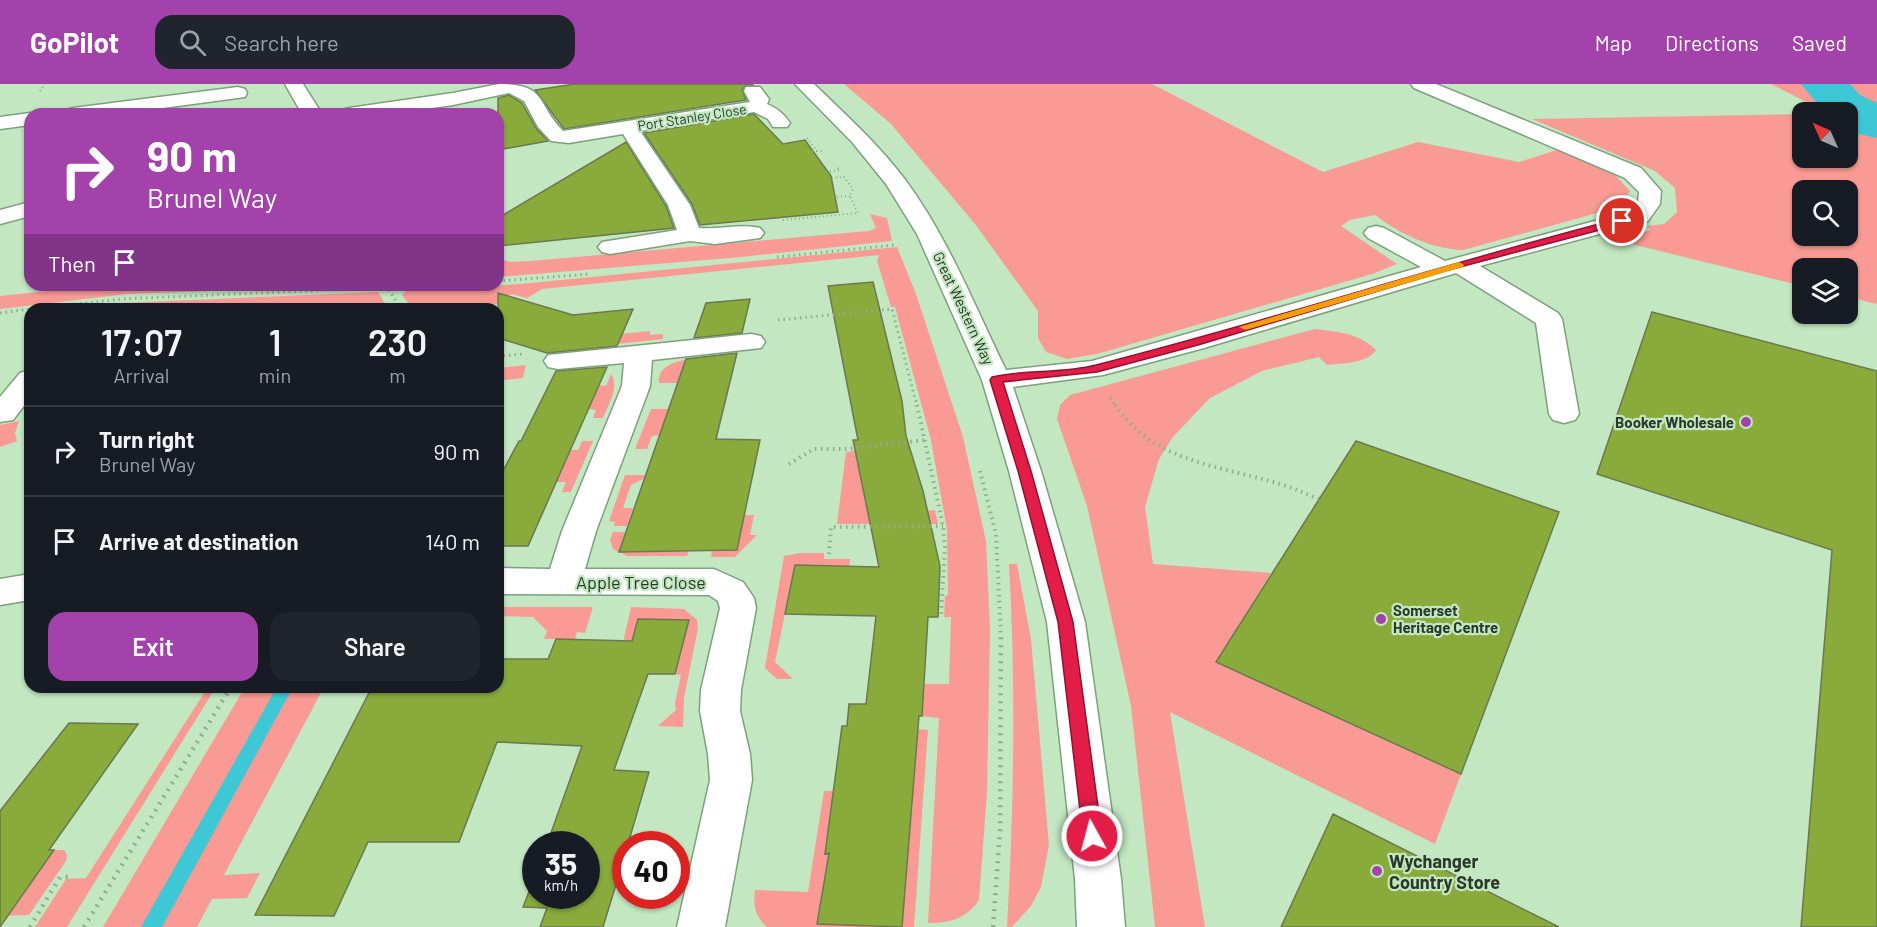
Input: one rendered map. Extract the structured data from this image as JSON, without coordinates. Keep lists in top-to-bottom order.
{
  "streets": {
    "street": ["Port Stanley Close", "Great Western Way", "Apple Tree Close"]
  },
  "places": ["Booker Wholesale", "Somerset Heritage Centre", "Wychanger Country Store"],
  "north": "top left",
  "page": {
    "header": "GoPilot",
    "search": "Search here",
    "nav": ["Map", "Directions", "Saved"],
    "turn": ["90 m", "Brunel Way"],
    "then": "Then",
    "eta": [
      "17:07",
      "Arrival",
      "1",
      "min",
      "230",
      "m"
    ],
    "list": [
      {
        "name": "Turn right",
        "note": "Brunel Way",
        "value": "90 m"
      },
      {
        "name": "Arrive at destination",
        "value": "140 m"
      }
    ],
    "buttons": ["Exit", "Share"],
    "speed": "35 km/h",
    "limit": "40"
  }
}
